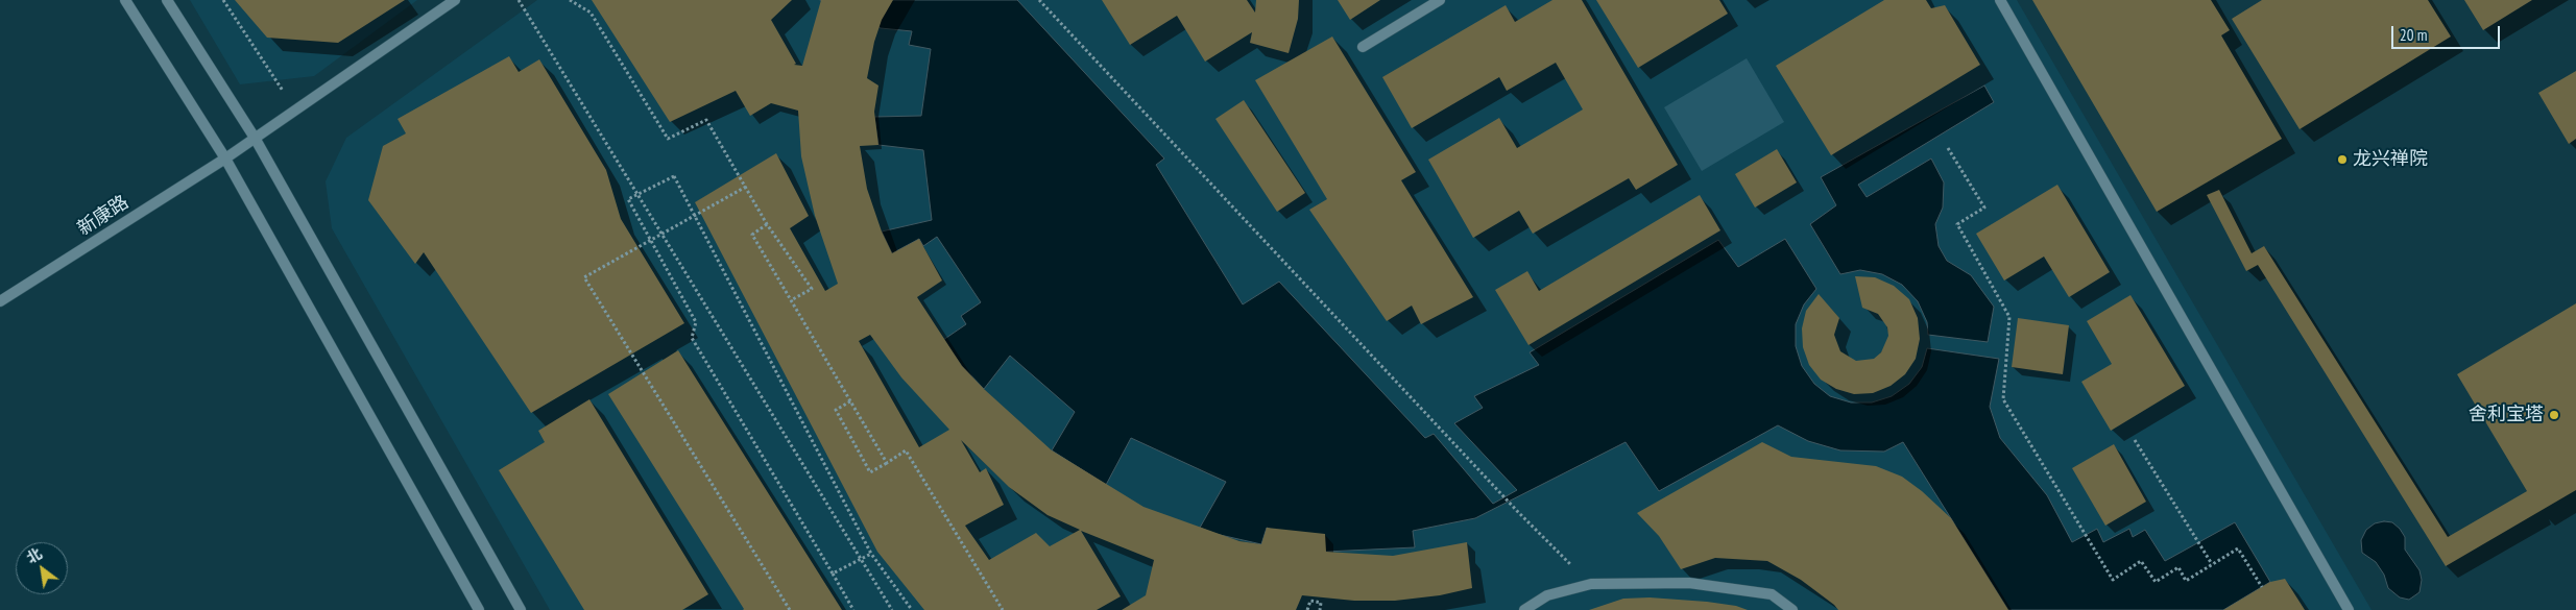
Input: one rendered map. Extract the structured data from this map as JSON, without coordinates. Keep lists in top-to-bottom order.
{
  "streets": {
    "street": ["新康路"]
  },
  "places": ["龙兴禅院", "舍利宝塔"],
  "scale_bar": "20 m",
  "north": "top left"
}
